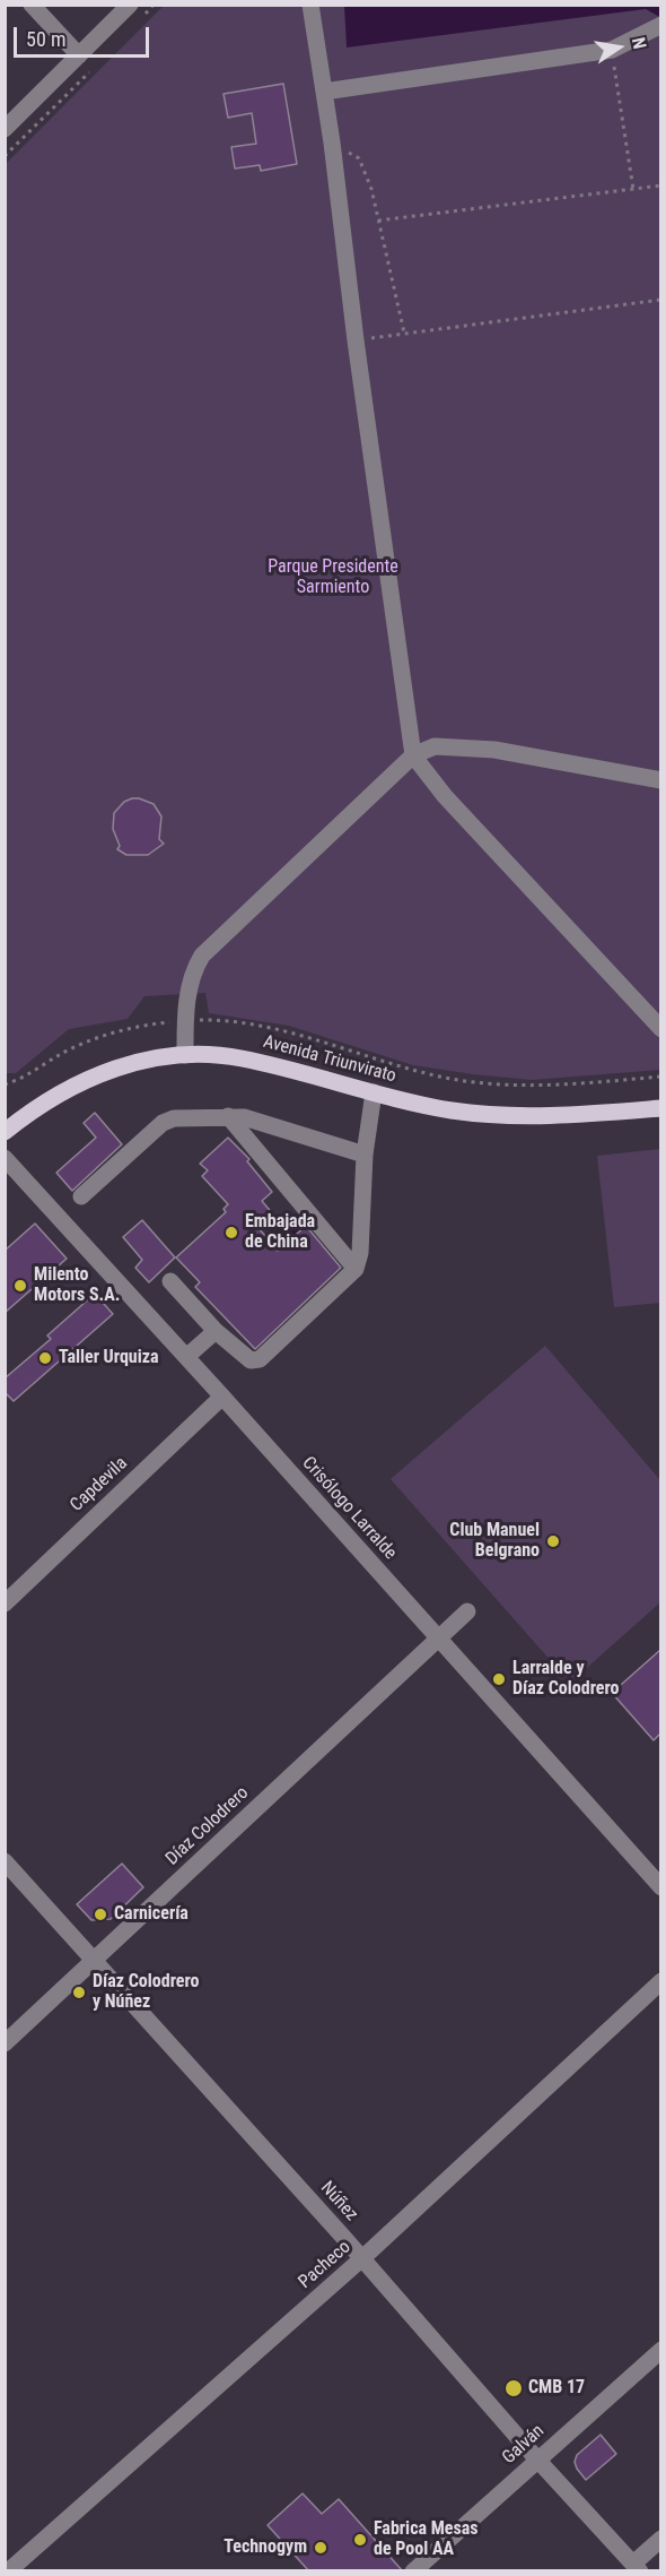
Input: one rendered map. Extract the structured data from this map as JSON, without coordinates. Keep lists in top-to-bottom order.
{
  "streets": {
    "main road": ["Avenida Triunvirato"],
    "street": [
      "Capdevila",
      "Crisólogo Larralde",
      "Díaz Colodrero",
      "Núñez",
      "Pacheco",
      "Galván"
    ]
  },
  "crossings": [
    ["Capdevila", "Crisólogo Larralde"],
    ["Crisólogo Larralde", "Díaz Colodrero"],
    ["Díaz Colodrero", "Núñez"],
    ["Núñez", "Pacheco"],
    ["Núñez", "Galván"]
  ],
  "parks": ["Parque Presidente Sarmiento"],
  "places": [
    "Embajada de China",
    "Milento Motors S.A.",
    "Taller Urquiza",
    "Club Manuel Belgrano",
    "Larralde y Díaz Colodrero",
    "Carnicería",
    "Díaz Colodrero y Núñez",
    "CMB 17",
    "Fabrica Mesas de Pool AA",
    "Technogym"
  ],
  "scale_bar": "50 m",
  "north": "right"
}
